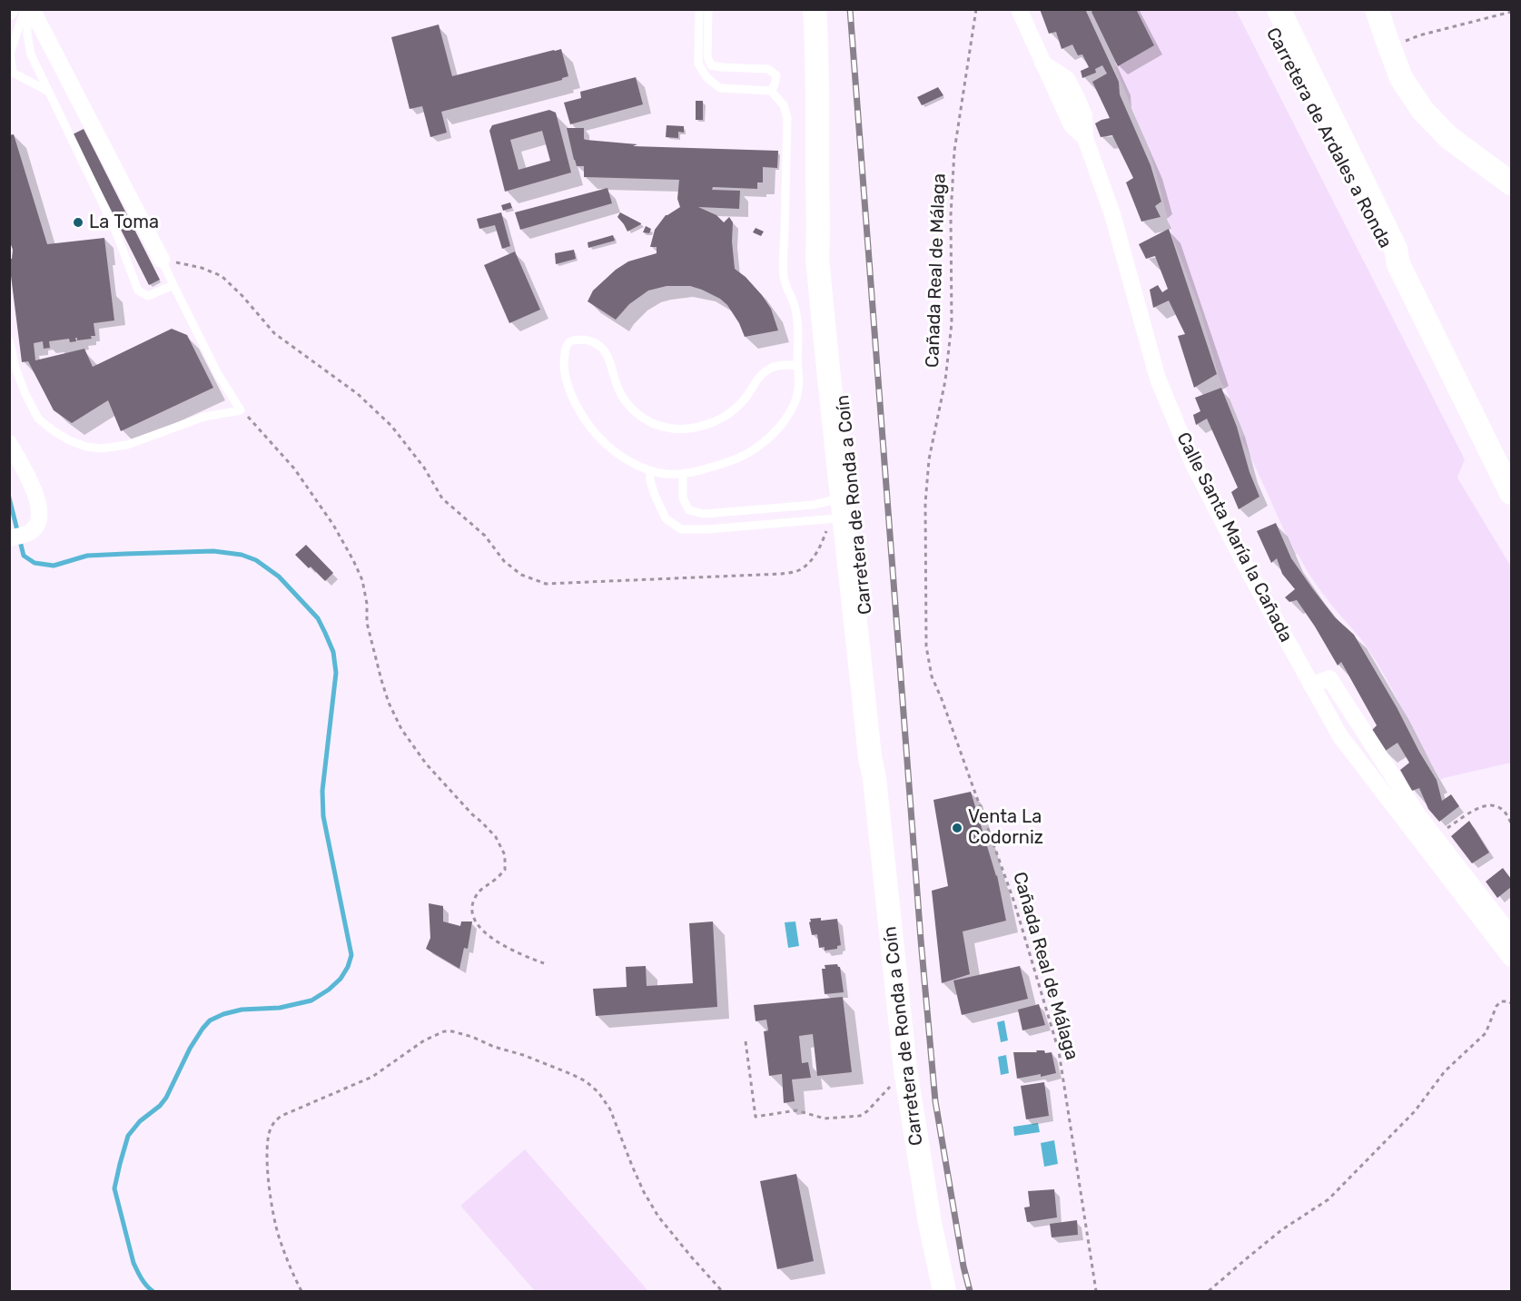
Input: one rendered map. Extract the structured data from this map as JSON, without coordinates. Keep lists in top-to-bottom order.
{
  "streets": {
    "main road": ["Carretera de Ardales a Ronda", "Carretera de Ronda a Coín"],
    "street": ["Calle Santa María la Cañada"],
    "path": ["Cañada Real de Málaga"]
  },
  "places": ["La Toma", "Venta La Codorniz"]
}
